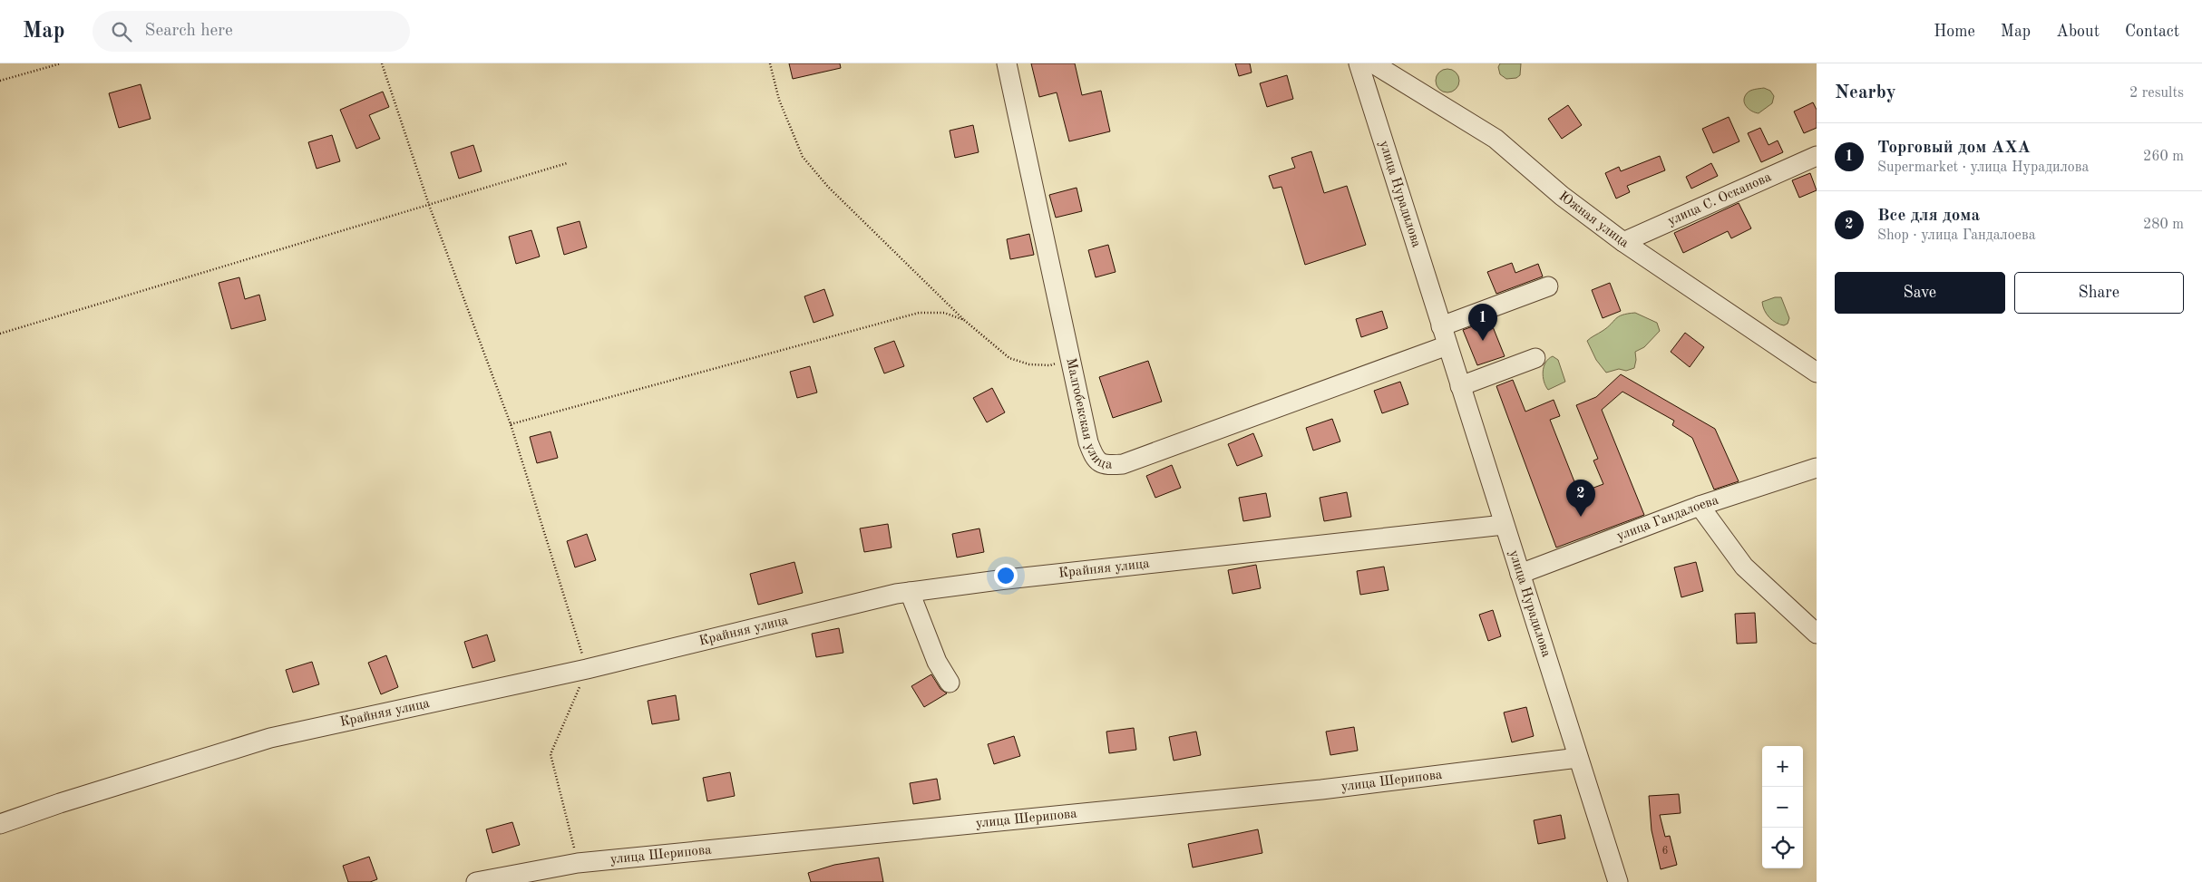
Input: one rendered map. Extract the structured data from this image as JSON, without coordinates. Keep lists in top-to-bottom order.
{
  "streets": {
    "street": [
      "улица Нурадилова",
      "улица С. Осканова",
      "Южная улица",
      "Малгобекская улица",
      "улица Гандалоева",
      "Крайняя улица",
      "улица Шерипова"
    ]
  },
  "crossings": [
    ["улица Нурадилова", "Малгобекская улица"],
    ["улица Нурадилова", "улица Гандалоева"],
    ["улица Нурадилова", "Крайняя улица"],
    ["улица Нурадилова", "улица Шерипова"],
    ["улица С. Осканова", "Южная улица"]
  ],
  "house_numbers": ["6"],
  "page": {
    "header": "Map",
    "search": "Search here",
    "nav": [
      "Home",
      "Map",
      "About",
      "Contact"
    ],
    "heading": ["Nearby", "2 results"],
    "list": [
      {
        "mark": "1",
        "name": "Торговый дом АХА",
        "note": "Supermarket · улица Нурадилова",
        "value": "260 m"
      },
      {
        "mark": "2",
        "name": "Все для дома",
        "note": "Shop · улица Гандалоева",
        "value": "280 m"
      }
    ],
    "buttons": ["Save", "Share"],
    "pins": ["1", "2"],
    "map_buttons": ["+", "−"]
  }
}
